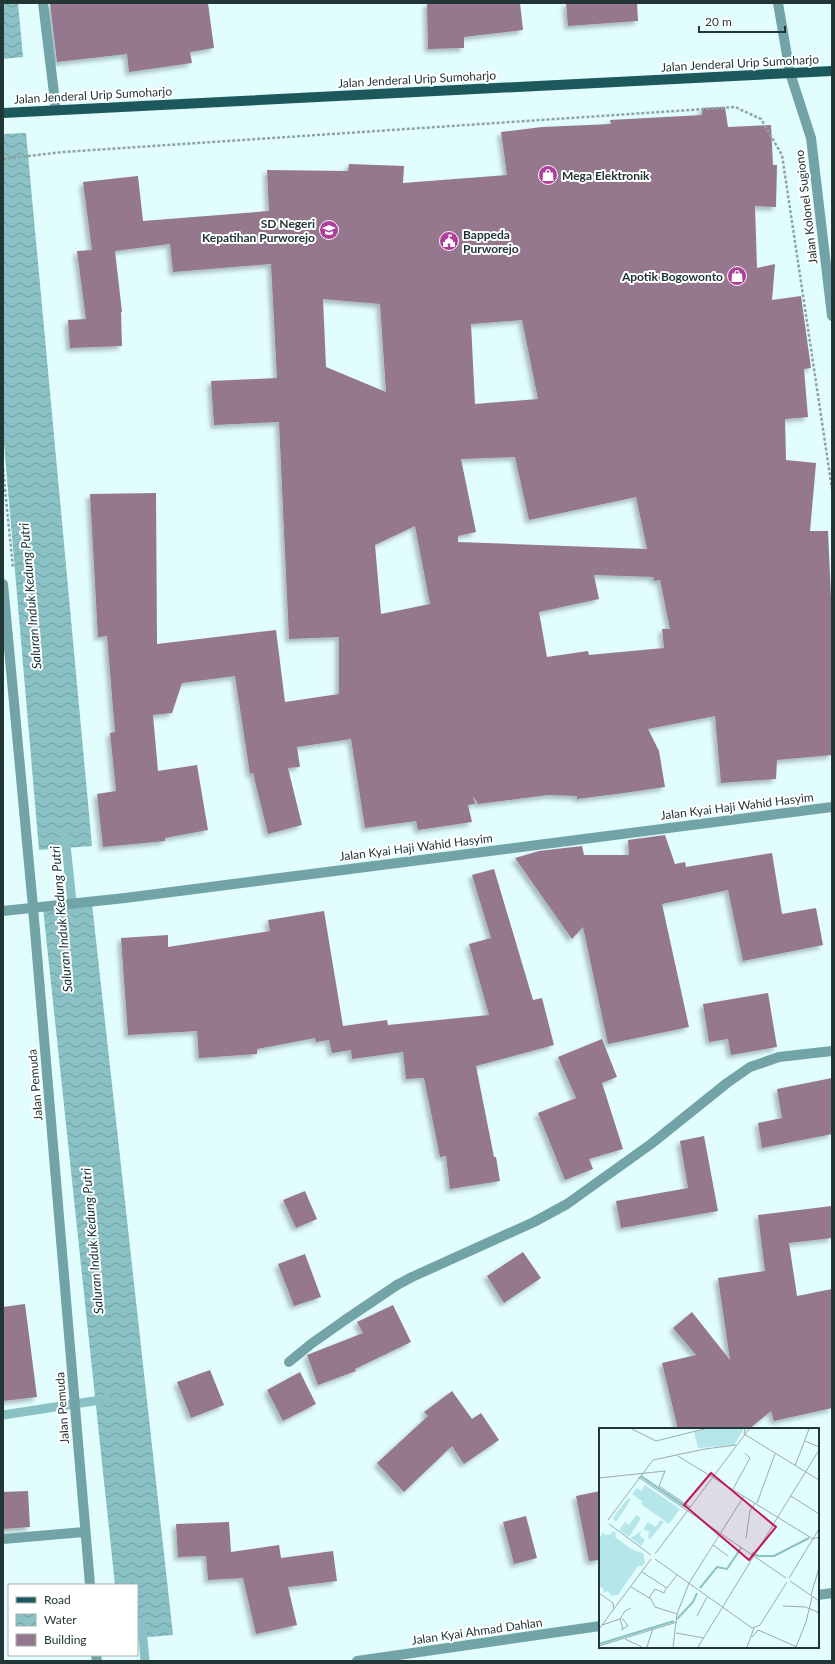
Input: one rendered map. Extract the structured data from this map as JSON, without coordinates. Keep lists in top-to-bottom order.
{
  "streets": {
    "main road": ["Jalan Jenderal Urip Sumoharjo"],
    "street": [
      "Jalan Kolonel Sugiono",
      "Jalan Kyai Haji Wahid Hasyim",
      "Jalan Pemuda",
      "Jalan Kyai Ahmad Dahlan"
    ]
  },
  "crossings": [
    ["Jalan Jenderal Urip Sumoharjo", "Jalan Kolonel Sugiono"],
    ["Jalan Kyai Haji Wahid Hasyim", "Jalan Pemuda"]
  ],
  "water": ["Saluran Induk Kedung Putri"],
  "places": {
    "shop": ["Mega Elektronik", "Apotik Bogowonto"],
    "school or university": ["SD Negeri Kepatihan Purworejo"],
    "public building": ["Bappeda Purworejo"]
  },
  "legend": ["Road", "Water", "Building"],
  "scale_bar": "20 m"
}
